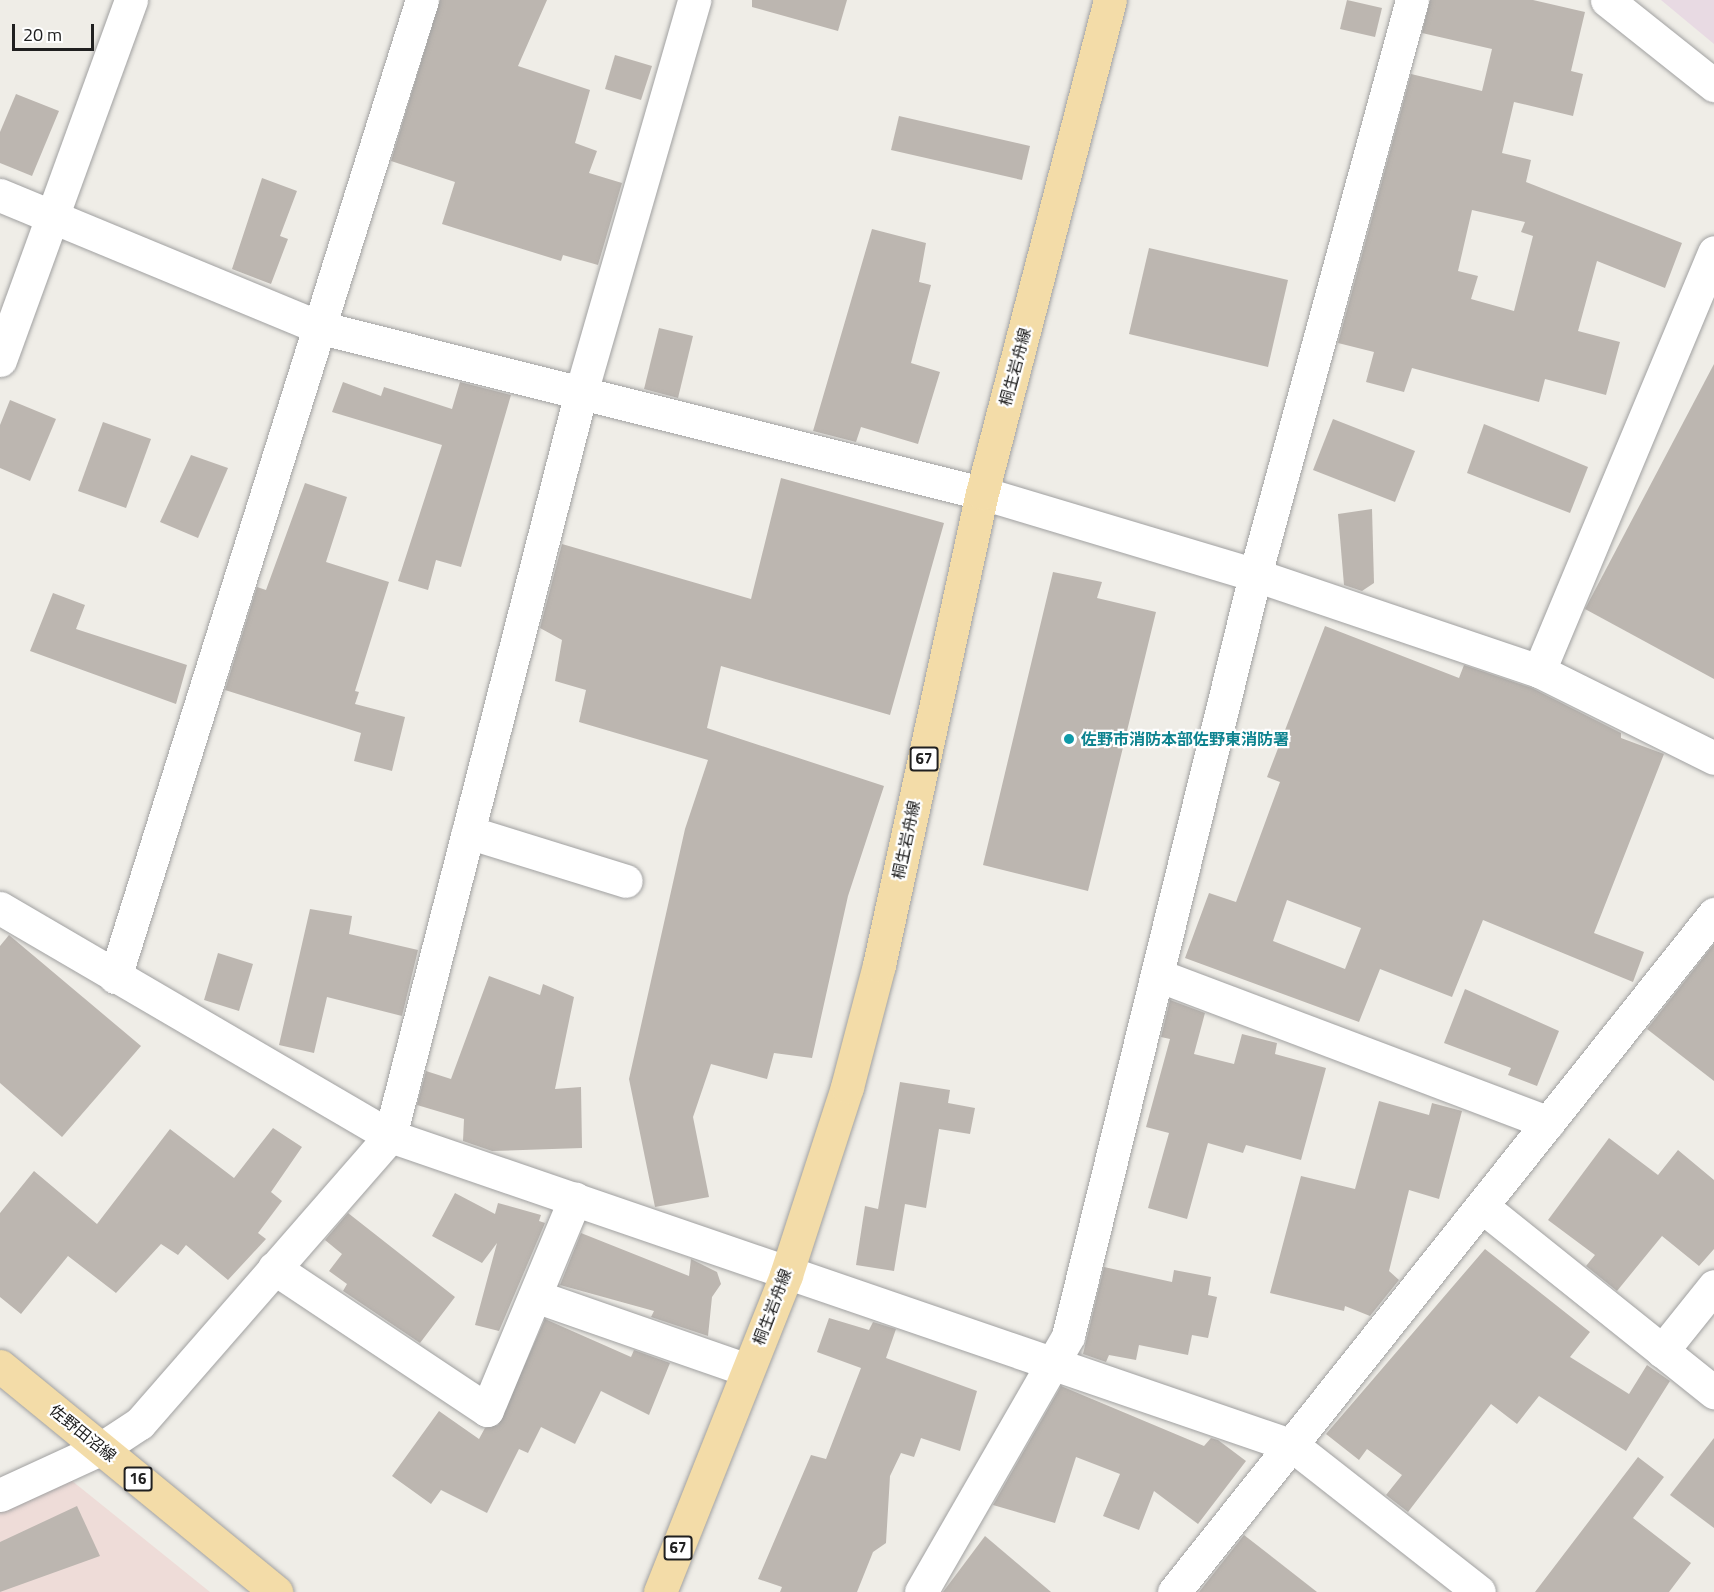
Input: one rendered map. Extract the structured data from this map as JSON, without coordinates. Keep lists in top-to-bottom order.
{
  "streets": {
    "main road": [
      "桐生岩舟線",
      "67",
      "佐野田沼線",
      "16"
    ]
  },
  "places": ["佐野市消防本部佐野東消防署"],
  "scale_bar": "20 m"
}
